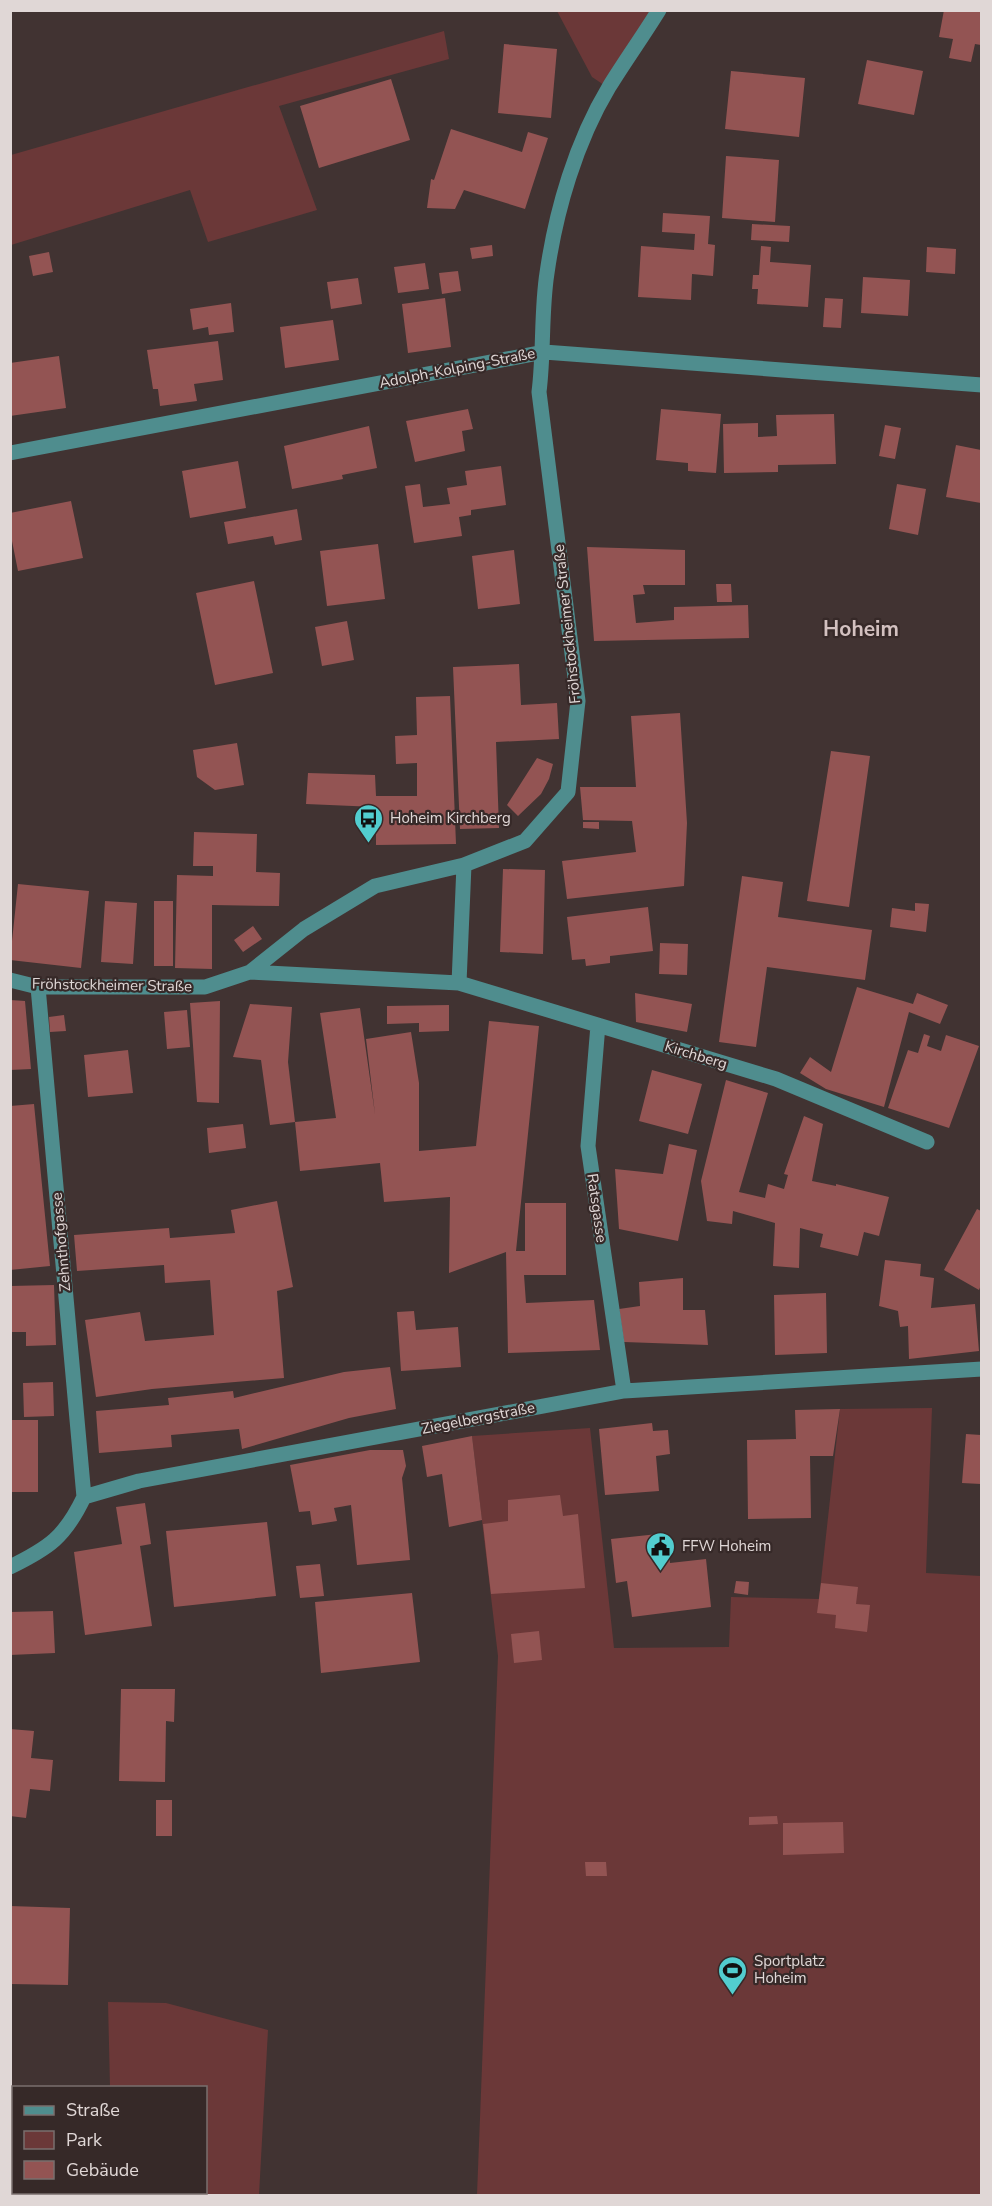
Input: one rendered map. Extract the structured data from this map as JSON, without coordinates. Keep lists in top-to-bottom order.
{
  "streets": {
    "street": [
      "Adolph-Kolping-Straße",
      "Fröhstockheimer Straße",
      "Kirchberg",
      "Ratsgasse",
      "Zehnthofgasse",
      "Ziegelbergstraße"
    ]
  },
  "crossings": [
    ["Adolph-Kolping-Straße", "Fröhstockheimer Straße"],
    ["Fröhstockheimer Straße", "Kirchberg"],
    ["Fröhstockheimer Straße", "Zehnthofgasse"],
    ["Kirchberg", "Ratsgasse"],
    ["Ratsgasse", "Ziegelbergstraße"],
    ["Zehnthofgasse", "Ziegelbergstraße"]
  ],
  "districts": ["Hoheim"],
  "places": {
    "bus stop": ["Hoheim Kirchberg"],
    "public building": ["FFW Hoheim"],
    "sports": ["Sportplatz Hoheim"]
  },
  "legend": ["Straße", "Park", "Gebäude"]
}
